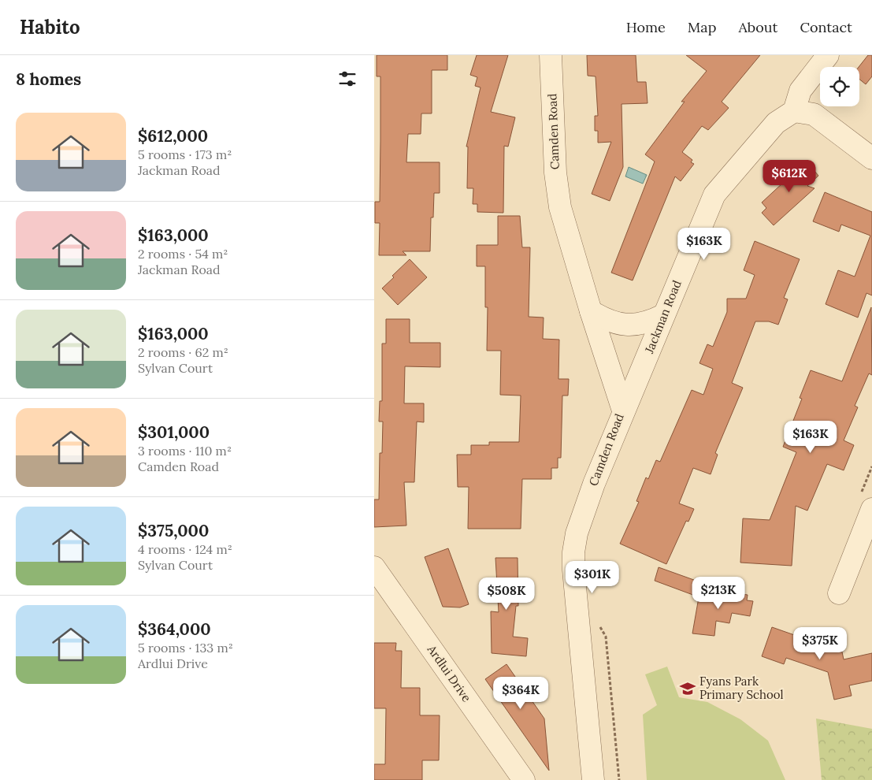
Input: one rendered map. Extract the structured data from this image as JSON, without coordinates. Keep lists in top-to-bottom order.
{
  "streets": {
    "street": ["Camden Road", "Jackman Road", "Ardlui Drive"]
  },
  "crossings": [
    ["Camden Road", "Jackman Road"]
  ],
  "places": {
    "school or university": ["Fyans Park Primary School"]
  },
  "page": {
    "header": "Habito",
    "nav": [
      "Home",
      "Map",
      "About",
      "Contact"
    ],
    "heading": "8 homes",
    "list": [
      {
        "name": "$612,000",
        "note": "5 rooms · 173 m² · Jackman Road"
      },
      {
        "name": "$163,000",
        "note": "2 rooms · 54 m² · Jackman Road"
      },
      {
        "name": "$163,000",
        "note": "2 rooms · 62 m² · Sylvan Court"
      },
      {
        "name": "$301,000",
        "note": "3 rooms · 110 m² · Camden Road"
      },
      {
        "name": "$375,000",
        "note": "4 rooms · 124 m² · Sylvan Court"
      },
      {
        "name": "$364,000",
        "note": "5 rooms · 133 m² · Ardlui Drive"
      }
    ],
    "price": [
      "$612K",
      "$163K",
      "$163K",
      "$301K",
      "$213K",
      "$508K",
      "$375K",
      "$364K"
    ]
  }
}
